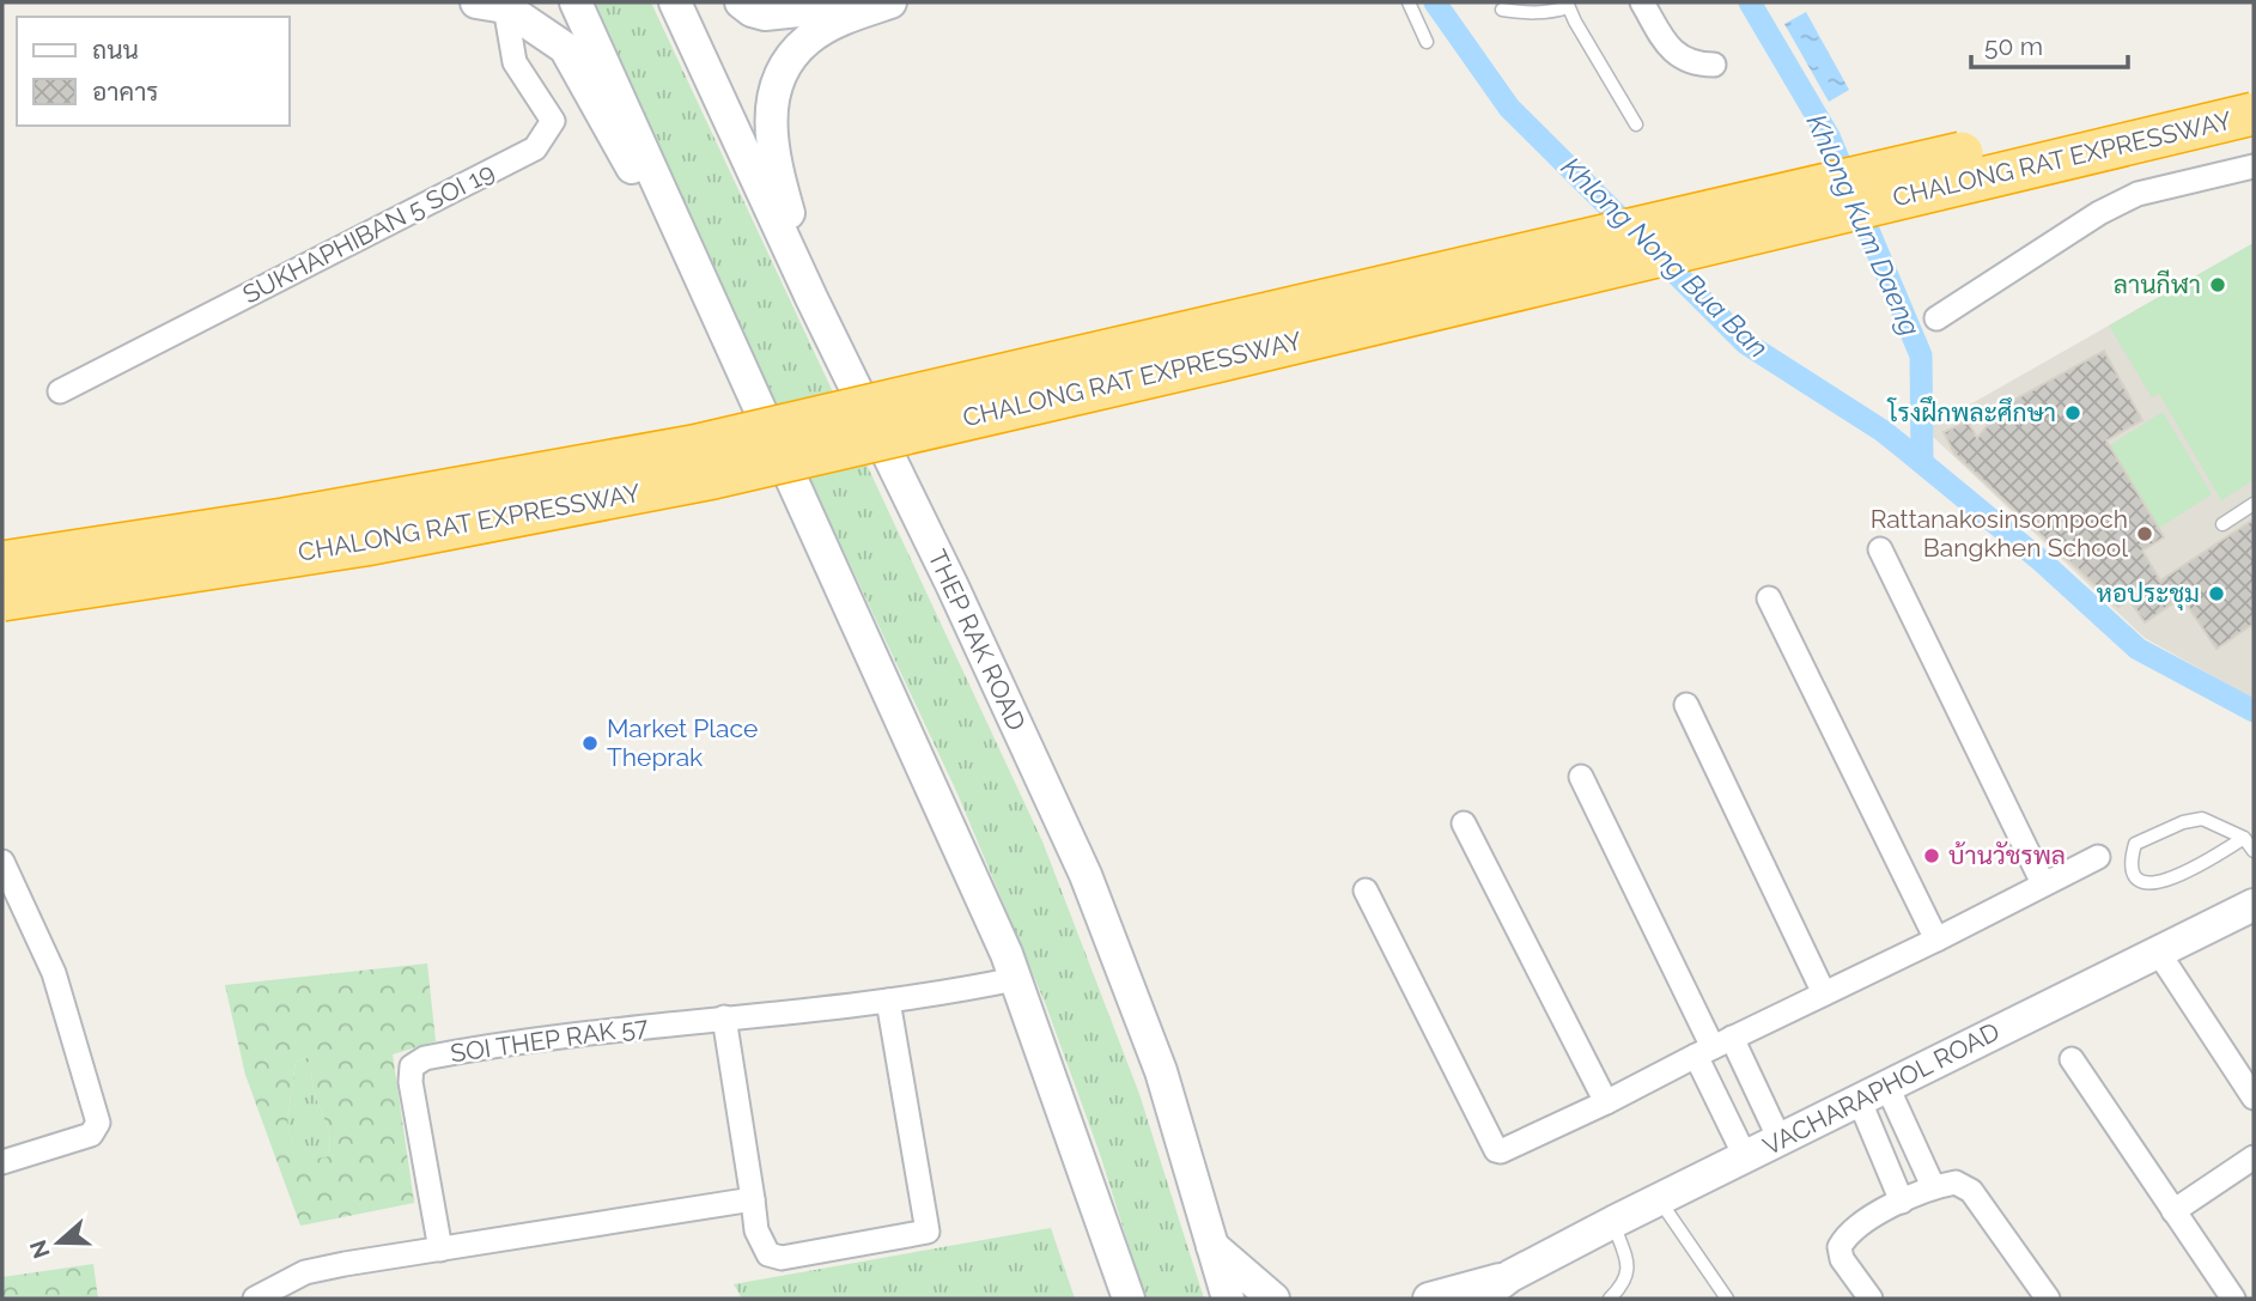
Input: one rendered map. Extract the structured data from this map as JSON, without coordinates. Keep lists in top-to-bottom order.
{
  "streets": {
    "highway": ["CHALONG RAT EXPRESSWAY"],
    "main road": ["THEP RAK ROAD", "VACHARAPHOL ROAD"],
    "street": ["SUKHAPHIBAN 5 SOI 19", "SOI THEP RAK 57"]
  },
  "water": ["Khlong Kum Daeng", "Khlong Nong Bua Ban"],
  "places": [
    "ลานกีฬา",
    "โรงฝึกพละศึกษา",
    "Rattanakosinsompoch Bangkhen School",
    "หอประชุม",
    "Market Place Theprak",
    "บ้านวัชรพล"
  ],
  "legend": ["ถนน", "อาคาร"],
  "scale_bar": "50 m",
  "north": "left"
}
